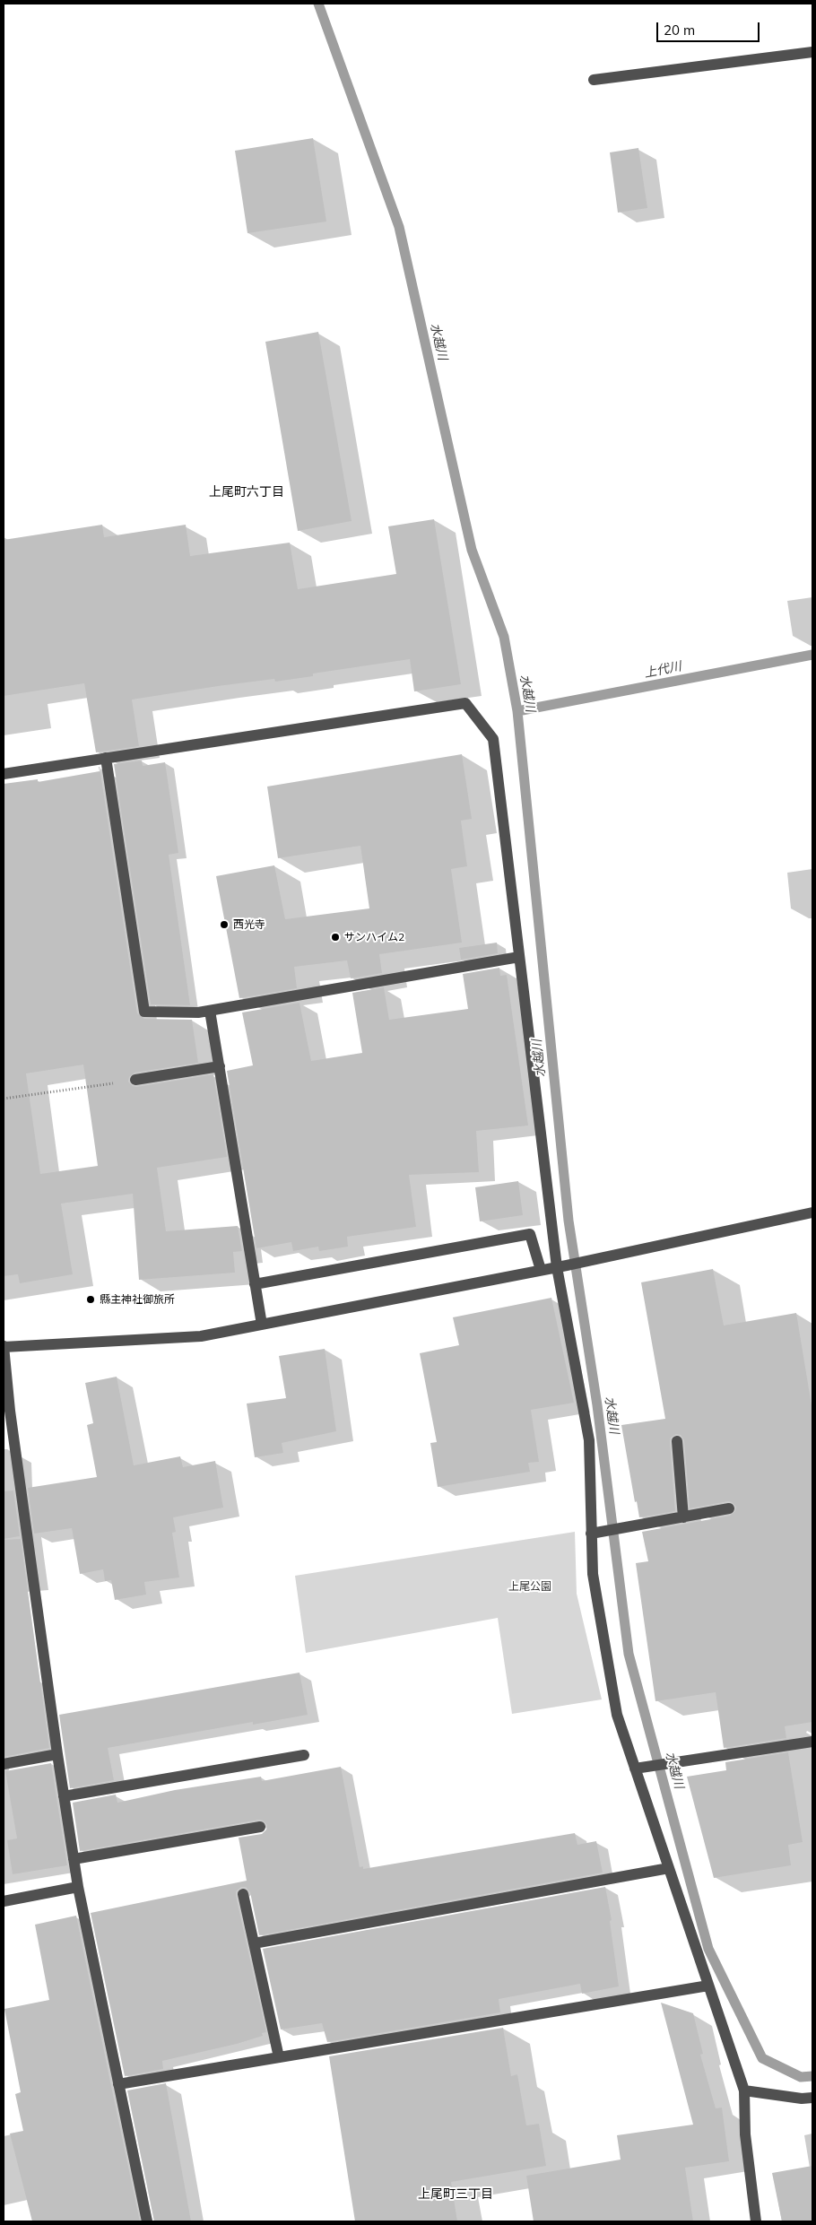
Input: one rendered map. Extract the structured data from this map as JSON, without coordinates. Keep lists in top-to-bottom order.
{
  "districts": ["上尾町六丁目", "上尾町三丁目"],
  "water": ["水越川", "上代川"],
  "parks": ["上尾公園"],
  "places": ["西光寺", "サンハイム2", "縣主神社御旅所"],
  "scale_bar": "20 m"
}
